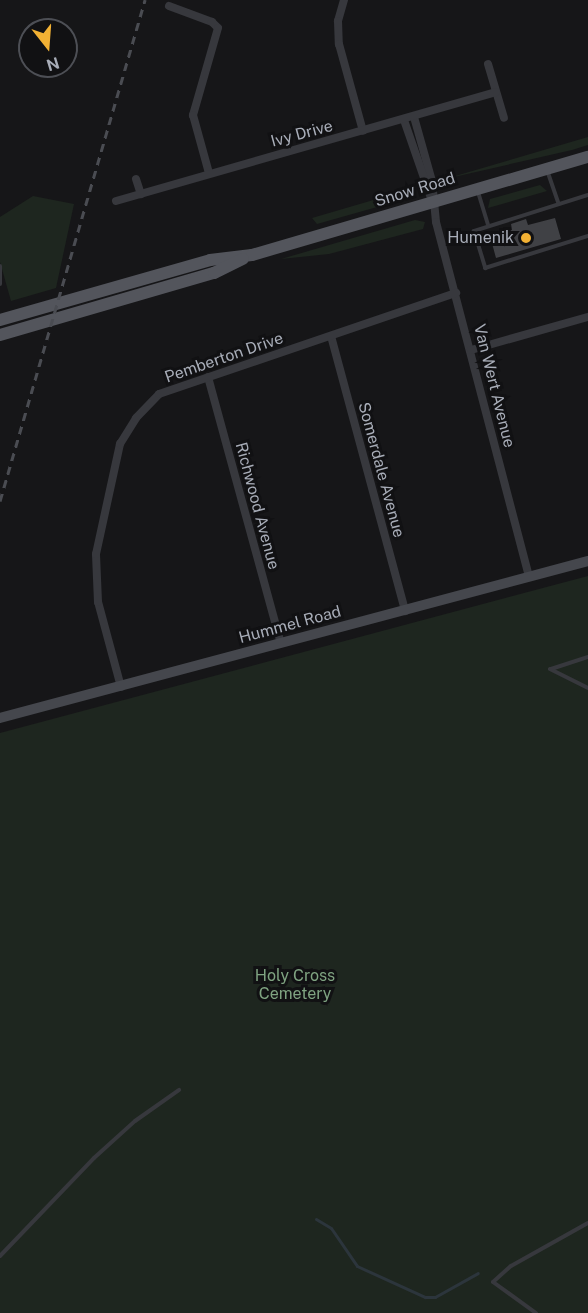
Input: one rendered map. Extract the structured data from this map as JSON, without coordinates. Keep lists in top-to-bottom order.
{
  "streets": {
    "main road": ["Snow Road"],
    "street": [
      "Ivy Drive",
      "Pemberton Drive",
      "Van Wert Avenue",
      "Somerdale Avenue",
      "Richwood Avenue",
      "Hummel Road"
    ]
  },
  "crossings": [
    ["Ivy Drive", "Van Wert Avenue"],
    ["Snow Road", "Van Wert Avenue"],
    ["Pemberton Drive", "Van Wert Avenue"],
    ["Pemberton Drive", "Somerdale Avenue"],
    ["Pemberton Drive", "Richwood Avenue"],
    ["Pemberton Drive", "Hummel Road"],
    ["Van Wert Avenue", "Hummel Road"],
    ["Somerdale Avenue", "Hummel Road"],
    ["Richwood Avenue", "Hummel Road"]
  ],
  "parks": ["Holy Cross Cemetery"],
  "places": ["Humenik"],
  "north": "bottom"
}
